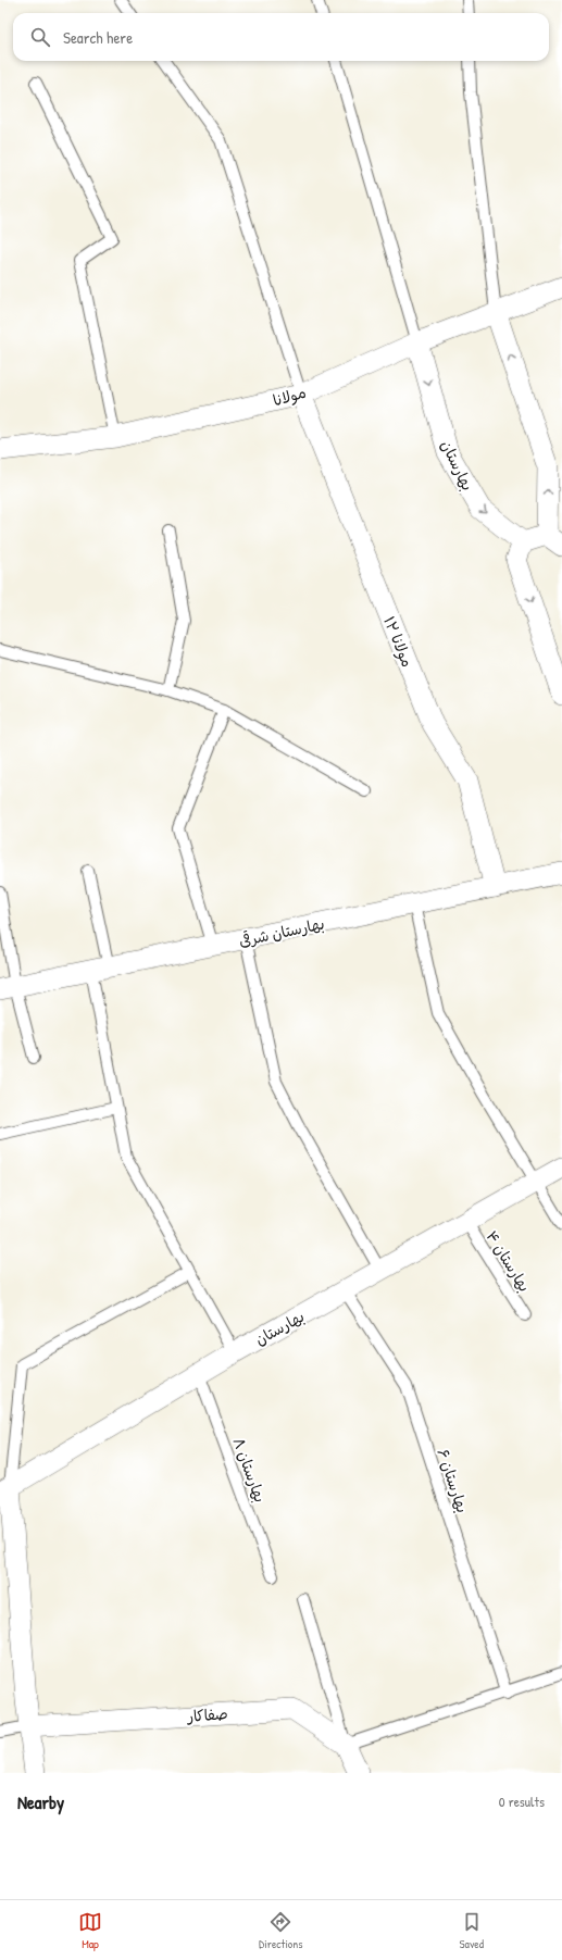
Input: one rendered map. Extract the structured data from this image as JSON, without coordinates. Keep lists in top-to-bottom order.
{
  "streets": {
    "street": [
      "مولانا",
      "بهارستان",
      "مولانا ۱۲",
      "بهارستان شرقی",
      "صفاکار"
    ],
    "lane": ["بهارستان ۴", "بهارستان ۸", "بهارستان ۶"]
  },
  "crossings": [
    ["مولانا", "بهارستان"],
    ["مولانا", "مولانا ۱۲"],
    ["بهارستان", "بهارستان ۴"],
    ["بهارستان", "بهارستان ۸"],
    ["بهارستان", "بهارستان ۶"],
    ["مولانا ۱۲", "بهارستان شرقی"]
  ],
  "page": {
    "search": "Search here",
    "heading": ["Nearby", "0 results"],
    "nav": ["Map", "Directions", "Saved"]
  }
}
